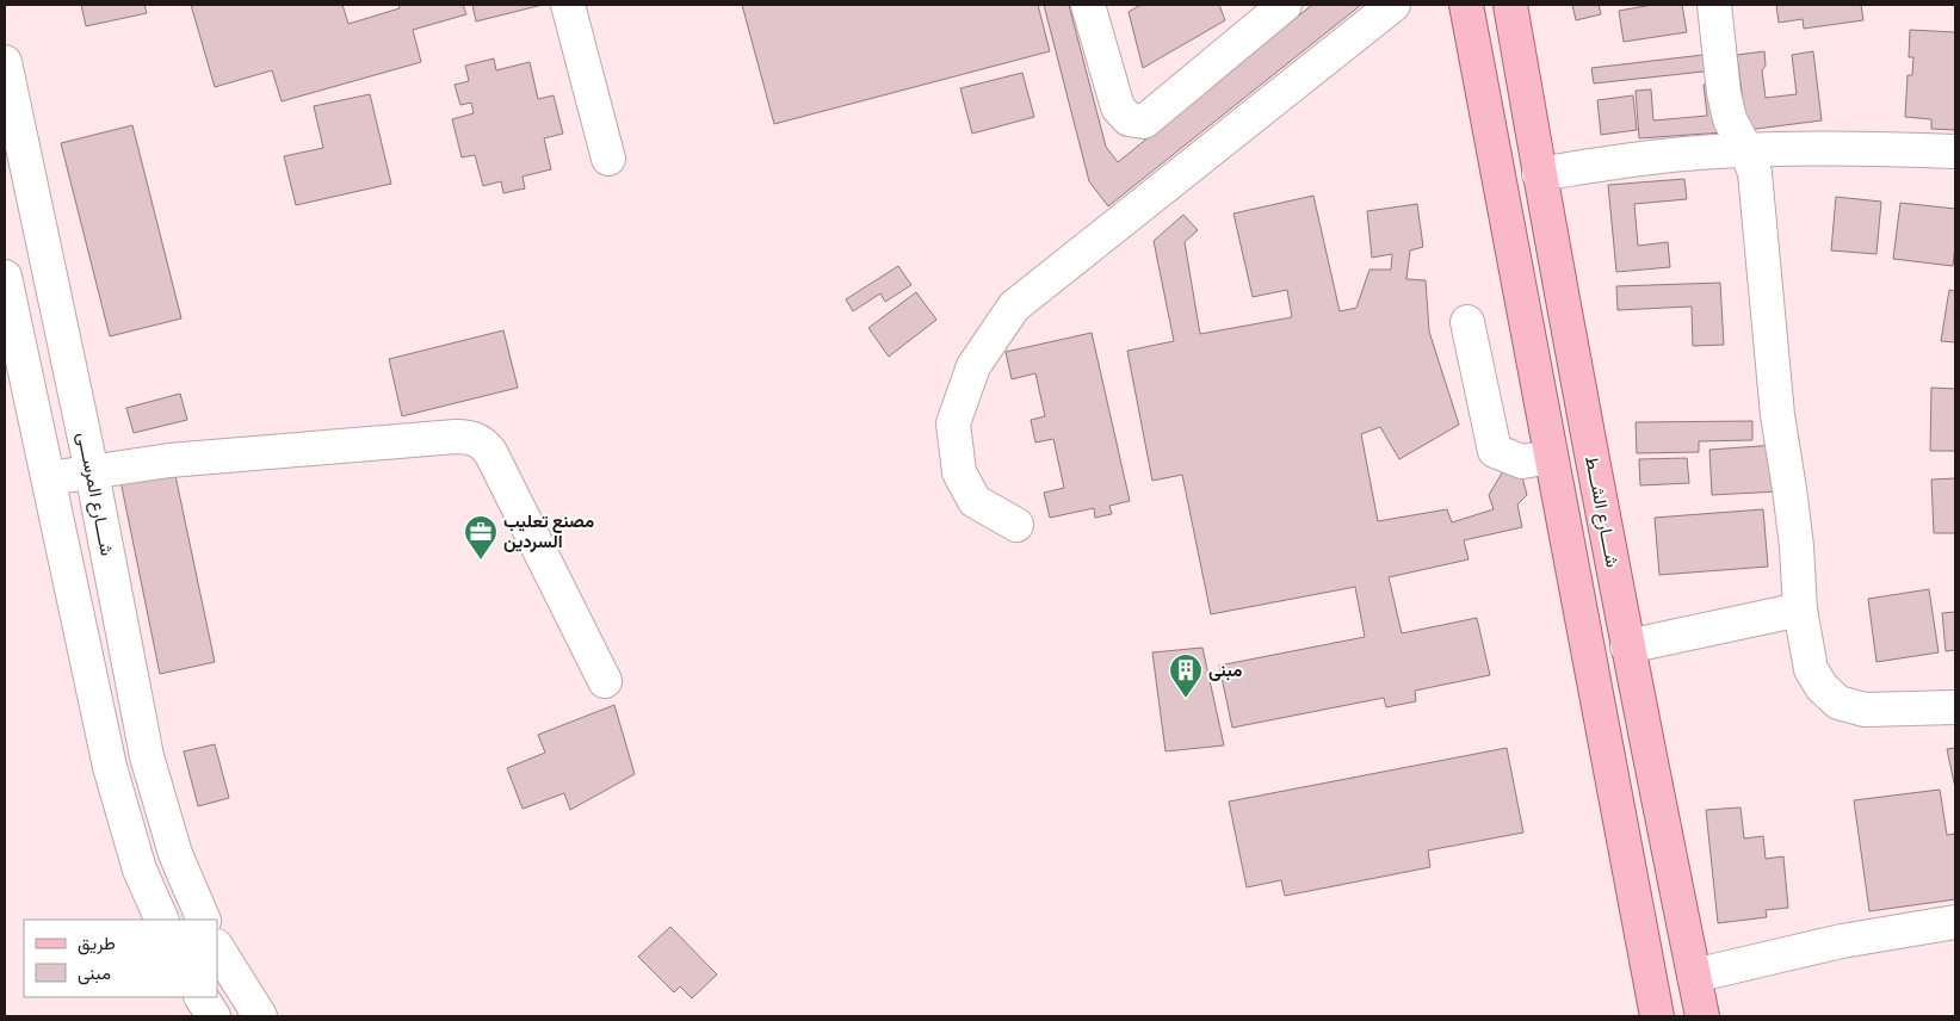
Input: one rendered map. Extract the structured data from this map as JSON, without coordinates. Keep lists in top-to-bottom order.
{
  "streets": {
    "main road": ["شــــارع الشـــط"],
    "street": ["شــــارع المرســـى"]
  },
  "places": {
    "office": ["مصنع تعليب السردين"],
    "building": ["مبنى"]
  },
  "legend": ["طريق", "مبنى"]
}
